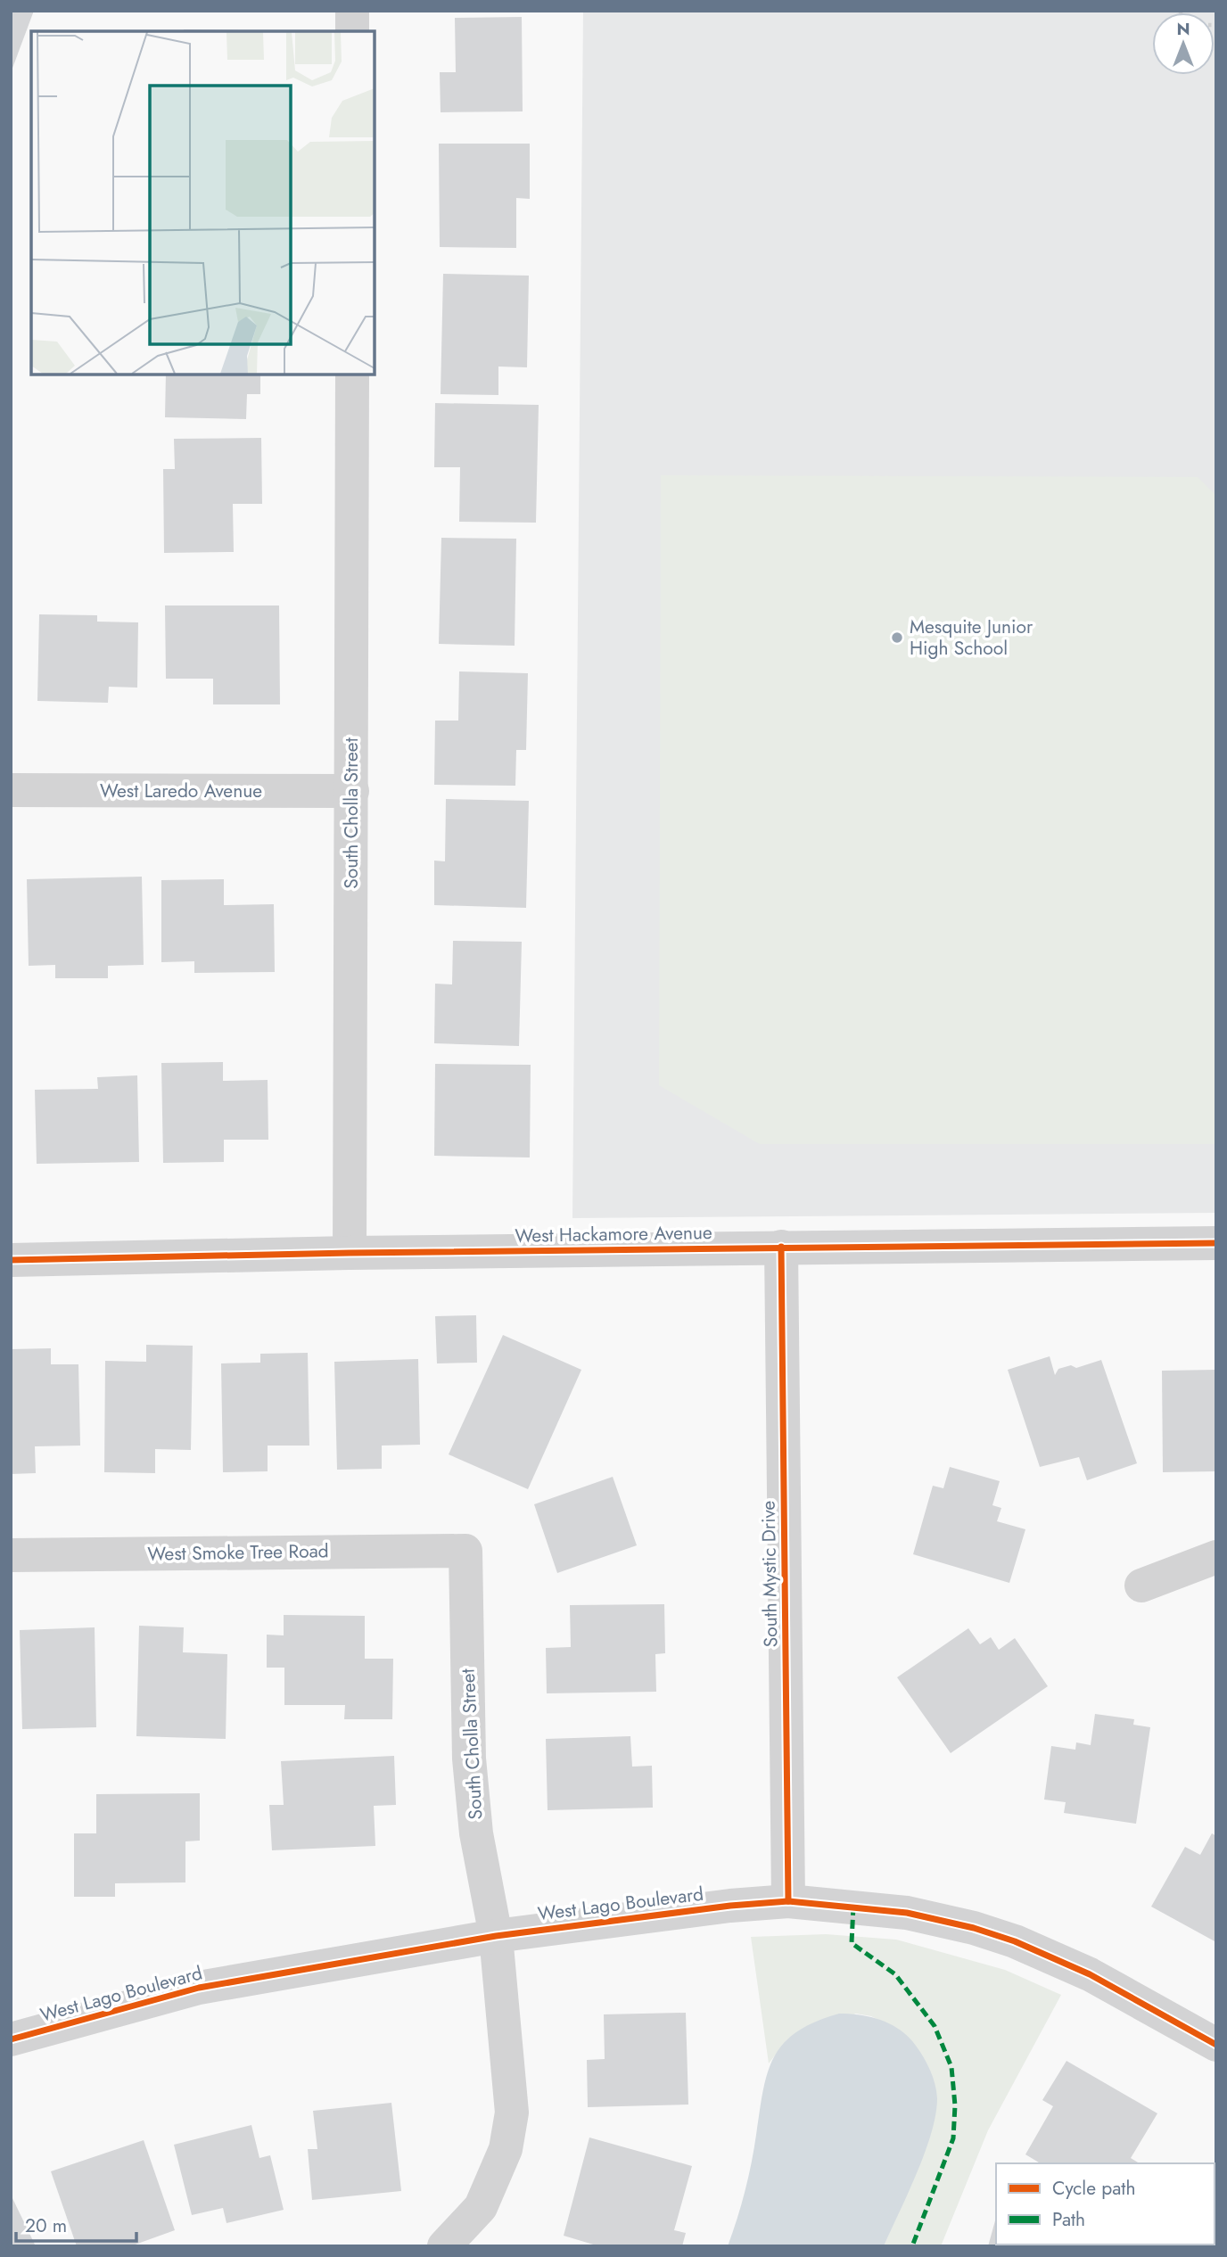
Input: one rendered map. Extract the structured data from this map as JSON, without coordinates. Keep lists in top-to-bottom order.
{
  "streets": {
    "street": [
      "West Laredo Avenue",
      "South Cholla Street",
      "West Hackamore Avenue",
      "West Smoke Tree Road",
      "South Mystic Drive",
      "West Lago Boulevard"
    ]
  },
  "crossings": [
    ["West Laredo Avenue", "South Cholla Street"],
    ["South Cholla Street", "West Hackamore Avenue"],
    ["South Cholla Street", "West Smoke Tree Road"],
    ["South Cholla Street", "West Lago Boulevard"],
    ["West Hackamore Avenue", "South Mystic Drive"],
    ["South Mystic Drive", "West Lago Boulevard"]
  ],
  "places": ["Mesquite Junior High School"],
  "legend": ["Cycle path", "Path"],
  "scale_bar": "20 m",
  "north": "top"
}
